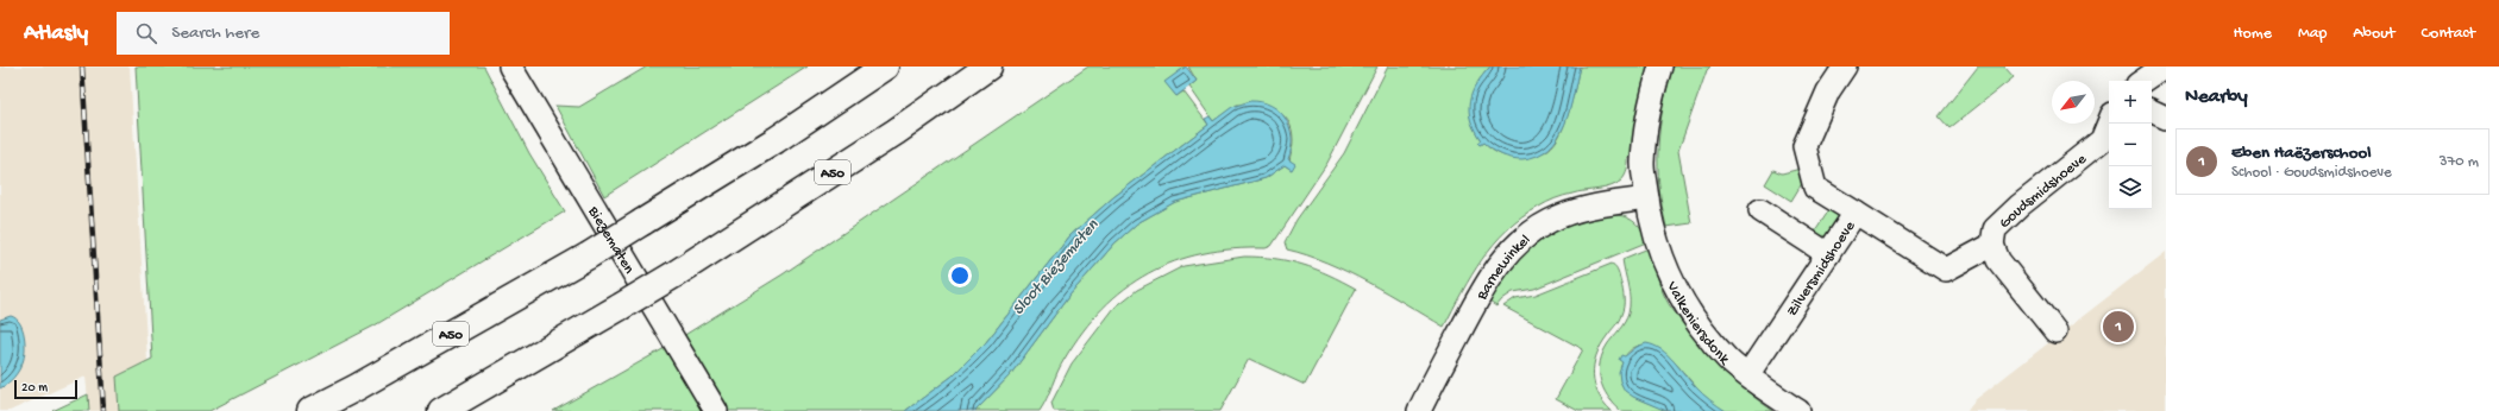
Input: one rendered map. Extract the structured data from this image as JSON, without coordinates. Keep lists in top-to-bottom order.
{
  "streets": {
    "highway": ["A50"],
    "street": [
      "Goudsmidshoeve",
      "Biezematen",
      "Barnewinkel",
      "Zilversmidshoeve",
      "Valkeniersdonk"
    ]
  },
  "crossings": [
    ["Goudsmidshoeve", "Zilversmidshoeve"],
    ["Barnewinkel", "Valkeniersdonk"],
    ["Zilversmidshoeve", "Valkeniersdonk"]
  ],
  "water": ["Sloot Biezematen"],
  "scale_bar": "20 m",
  "north": "bottom left",
  "page": {
    "header": "Atlasly",
    "search": "Search here",
    "nav": [
      "Home",
      "Map",
      "About",
      "Contact"
    ],
    "heading": "Nearby",
    "map_buttons": ["+", "−"],
    "list": [
      {
        "mark": "1",
        "name": "Eben Haëzerschool",
        "note": "School · Goudsmidshoeve",
        "value": "370 m"
      }
    ],
    "pins": "1",
    "scale": "20 m"
  }
}
